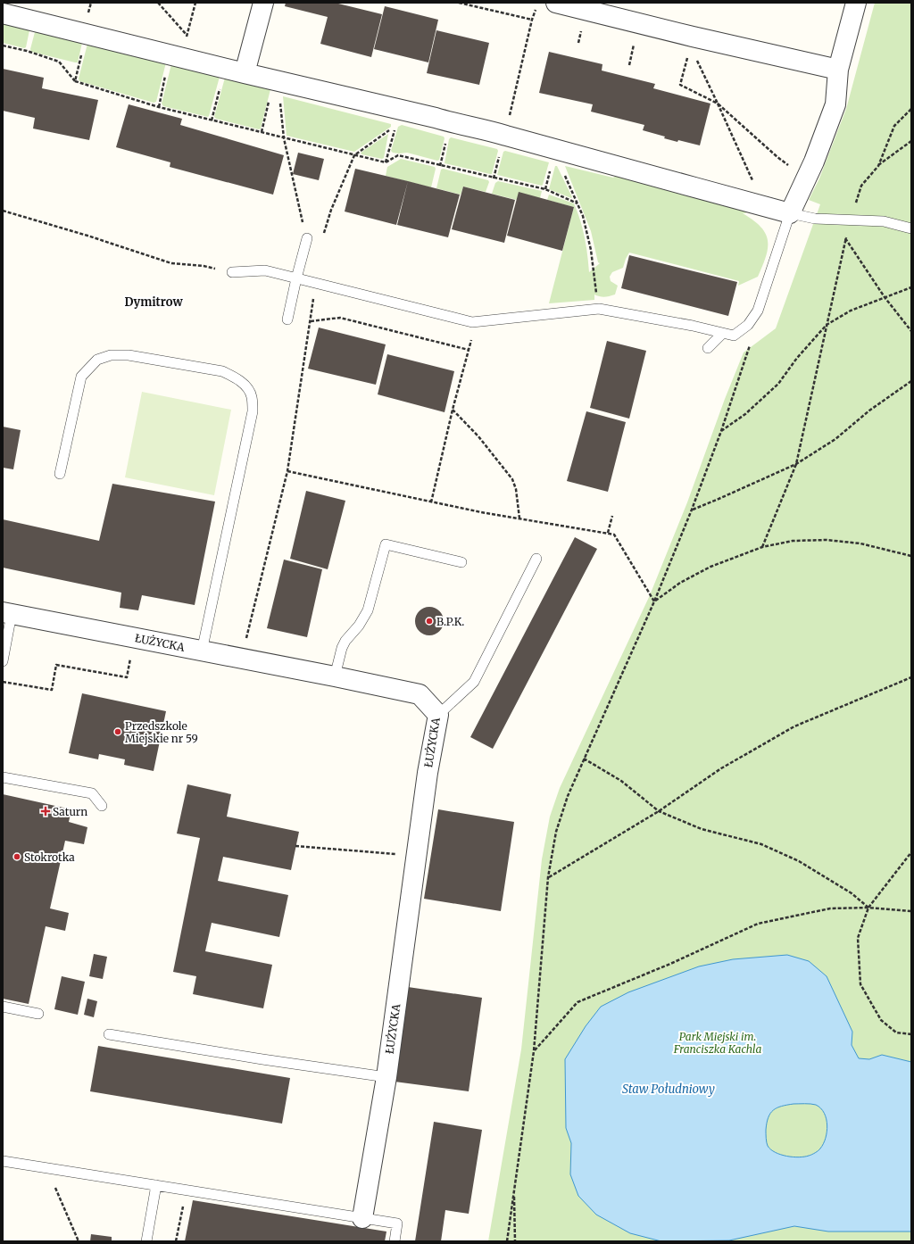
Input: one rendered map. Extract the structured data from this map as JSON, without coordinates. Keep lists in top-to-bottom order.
{
  "streets": {
    "street": ["ŁUŻYCKA"]
  },
  "districts": ["Dymitrow"],
  "water": ["Staw Południowy"],
  "parks": ["Park Miejski im. Franciszka Kachla"],
  "places": {
    "other": ["B.P.K.", "Przedszkole Miejskie nr 59", "Stokrotka"],
    "health": ["Saturn"]
  }
}
